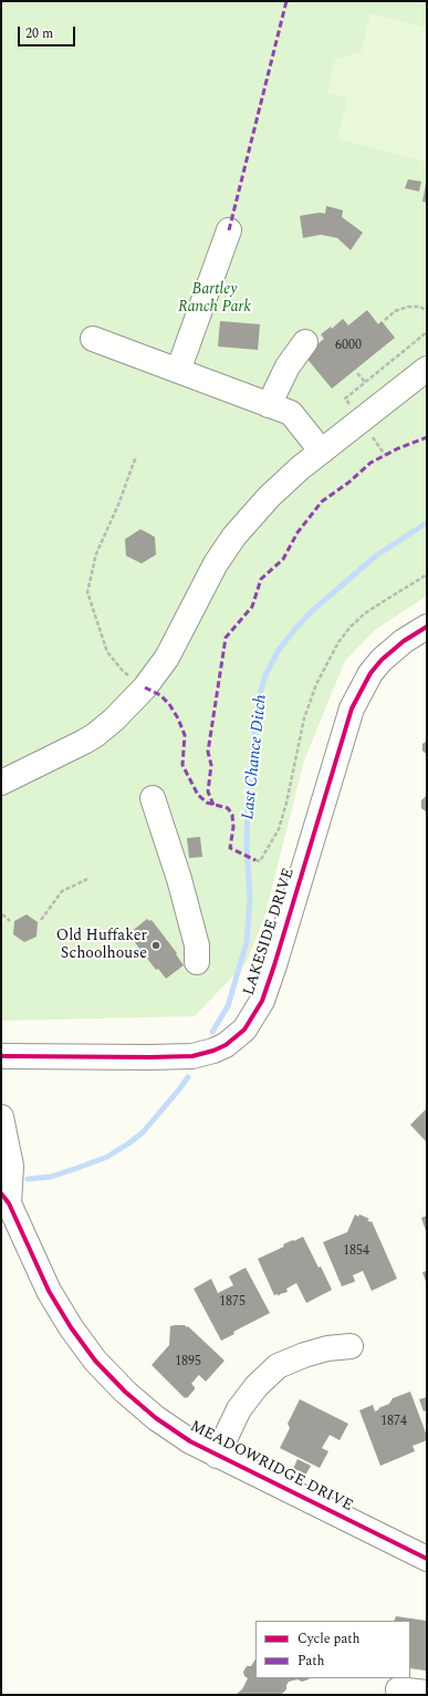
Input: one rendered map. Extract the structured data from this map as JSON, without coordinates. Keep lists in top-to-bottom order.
{
  "streets": {
    "street": ["LAKESIDE DRIVE", "MEADOWRIDGE DRIVE"]
  },
  "water": ["Last Chance Ditch"],
  "parks": ["Bartley Ranch Park"],
  "places": ["Old Huffaker Schoolhouse"],
  "house_numbers": [
    "6000",
    "1854",
    "1875",
    "1895",
    "1874"
  ],
  "legend": ["Cycle path", "Path"],
  "scale_bar": "20 m"
}
